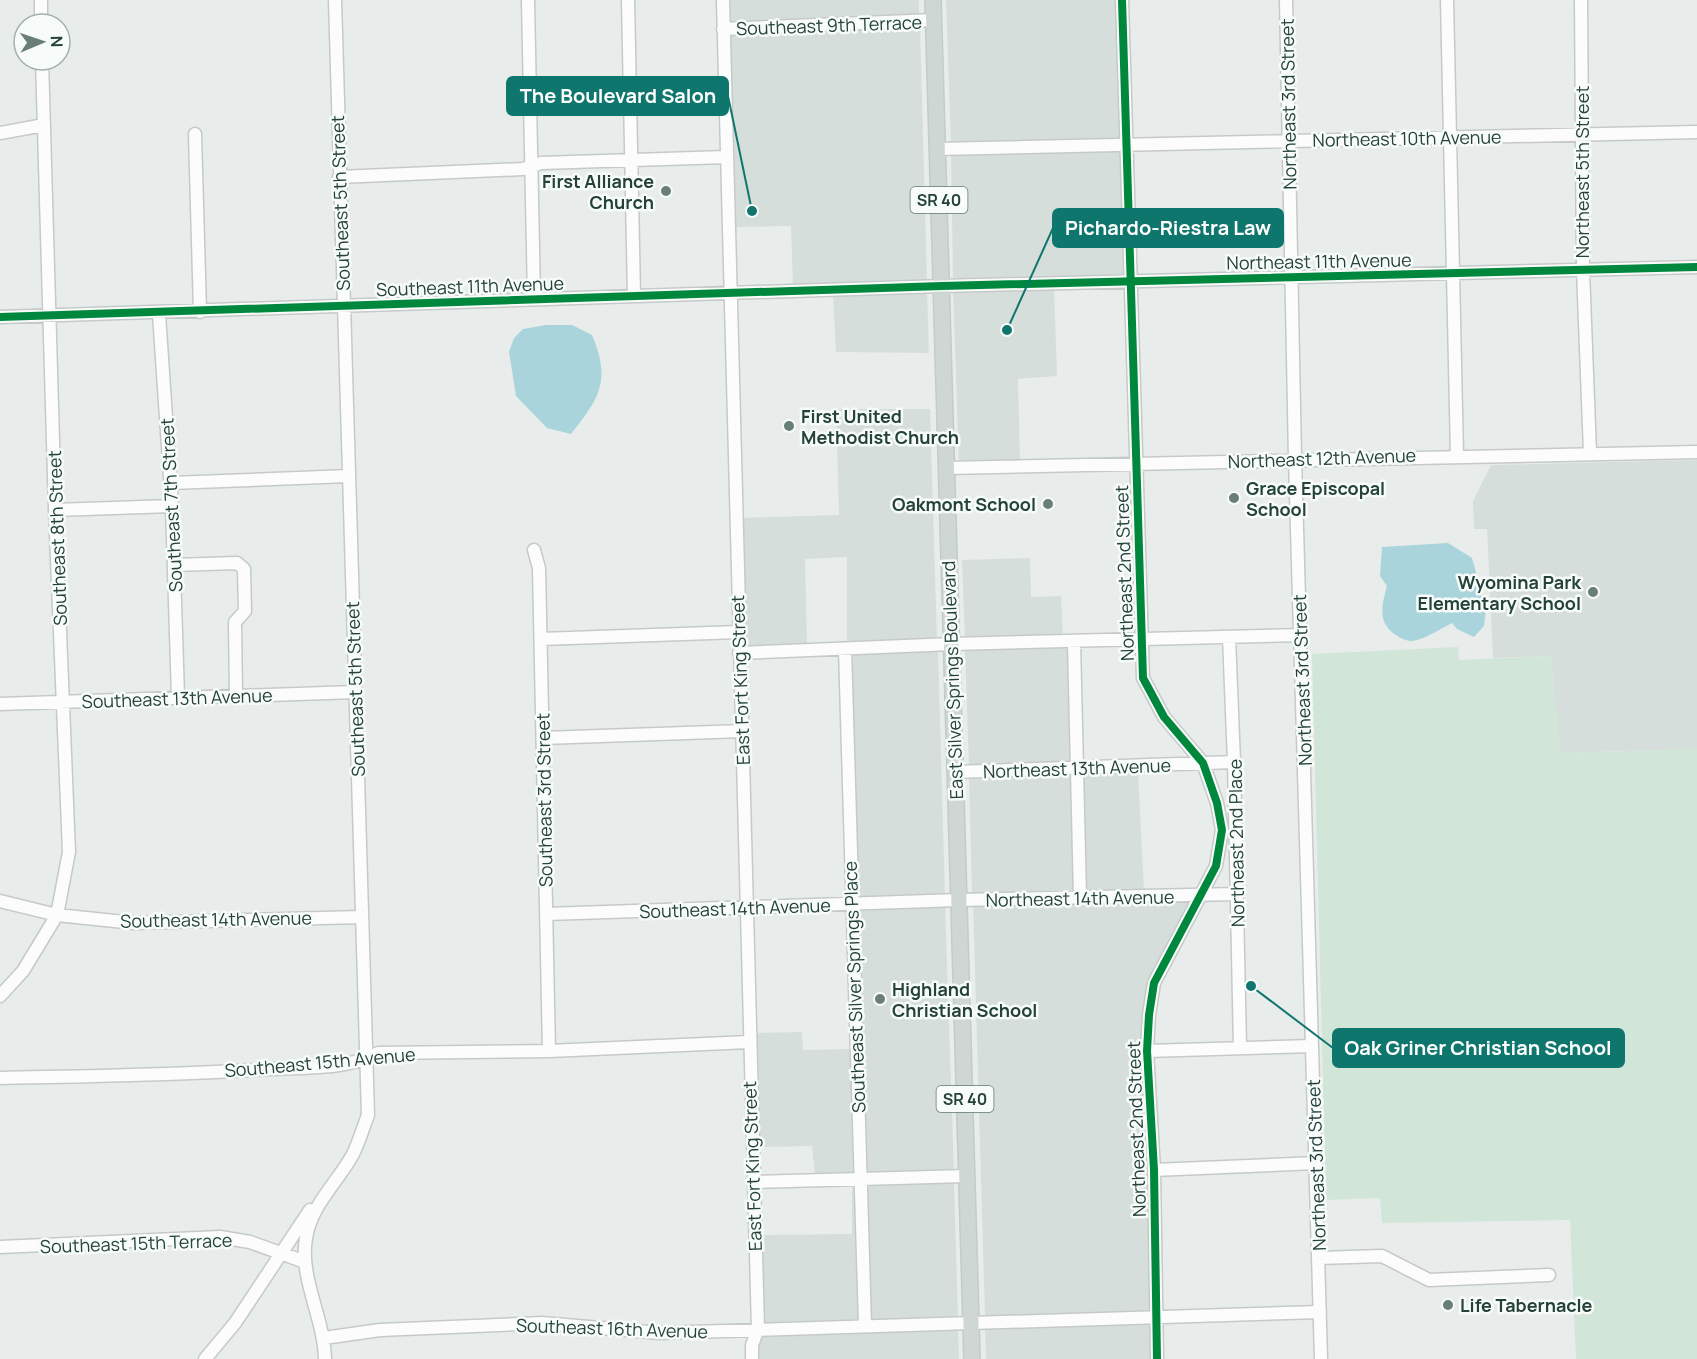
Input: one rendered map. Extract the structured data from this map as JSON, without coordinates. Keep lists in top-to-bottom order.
{
  "streets": {
    "main road": ["SR 40", "East Silver Springs Boulevard"],
    "street": [
      "Southeast 9th Terrace",
      "Northeast 3rd Street",
      "Northeast 10th Avenue",
      "Northeast 5th Street",
      "Southeast 5th Street",
      "Northeast 11th Avenue",
      "Southeast 11th Avenue",
      "Northeast 12th Avenue",
      "Southeast 7th Street",
      "Southeast 8th Street",
      "Northeast 2nd Street",
      "East Fort King Street",
      "Southeast 13th Avenue",
      "Northeast 13th Avenue",
      "Southeast 3rd Street",
      "Northeast 2nd Place",
      "Northeast 14th Avenue",
      "Southeast 14th Avenue",
      "Southeast Silver Springs Place",
      "Southeast 15th Avenue",
      "Southeast 15th Terrace",
      "Southeast 16th Avenue"
    ]
  },
  "crossings": [
    ["Southeast 9th Terrace", "East Fort King Street"],
    ["Southeast 9th Terrace", "East Silver Springs Boulevard"],
    ["Northeast 3rd Street", "Northeast 10th Avenue"],
    ["Northeast 3rd Street", "Northeast 11th Avenue"],
    ["Northeast 3rd Street", "Northeast 12th Avenue"],
    ["Northeast 3rd Street", "Southeast 16th Avenue"],
    ["Northeast 10th Avenue", "Northeast 5th Street"],
    ["Northeast 10th Avenue", "Northeast 2nd Street"],
    ["Northeast 10th Avenue", "East Silver Springs Boulevard"],
    ["Northeast 5th Street", "Northeast 11th Avenue"],
    ["Northeast 5th Street", "Northeast 12th Avenue"],
    ["Southeast 5th Street", "Southeast 11th Avenue"],
    ["Southeast 5th Street", "Southeast 13th Avenue"],
    ["Southeast 5th Street", "Southeast 14th Avenue"],
    ["Southeast 5th Street", "Southeast 15th Avenue"],
    ["Southeast 5th Street", "Southeast 15th Terrace"],
    ["Southeast 5th Street", "Southeast 16th Avenue"],
    ["Northeast 11th Avenue", "Southeast 11th Avenue"],
    ["Northeast 11th Avenue", "Northeast 2nd Street"],
    ["Northeast 11th Avenue", "East Silver Springs Boulevard"],
    ["Southeast 11th Avenue", "Southeast 7th Street"],
    ["Southeast 11th Avenue", "Southeast 8th Street"],
    ["Southeast 11th Avenue", "East Fort King Street"],
    ["Southeast 11th Avenue", "East Silver Springs Boulevard"],
    ["Northeast 12th Avenue", "Northeast 2nd Street"],
    ["Northeast 12th Avenue", "East Silver Springs Boulevard"],
    ["Southeast 7th Street", "Southeast 13th Avenue"],
    ["Southeast 8th Street", "Southeast 13th Avenue"],
    ["Southeast 8th Street", "Southeast 14th Avenue"],
    ["Northeast 2nd Street", "Northeast 13th Avenue"],
    ["Northeast 2nd Street", "Northeast 14th Avenue"],
    ["Northeast 2nd Street", "Southeast 16th Avenue"],
    ["East Fort King Street", "Southeast 14th Avenue"],
    ["East Fort King Street", "Southeast 15th Avenue"],
    ["East Fort King Street", "Southeast 16th Avenue"],
    ["East Silver Springs Boulevard", "Northeast 13th Avenue"],
    ["East Silver Springs Boulevard", "Northeast 14th Avenue"],
    ["East Silver Springs Boulevard", "Southeast 14th Avenue"],
    ["East Silver Springs Boulevard", "Southeast 16th Avenue"],
    ["Northeast 13th Avenue", "Northeast 2nd Place"],
    ["Southeast 3rd Street", "Southeast 14th Avenue"],
    ["Southeast 3rd Street", "Southeast 15th Avenue"],
    ["Northeast 2nd Place", "Northeast 14th Avenue"],
    ["Northeast 14th Avenue", "Southeast 14th Avenue"],
    ["Southeast 14th Avenue", "Southeast Silver Springs Place"],
    ["Southeast Silver Springs Place", "Southeast 16th Avenue"]
  ],
  "places": [
    "First Alliance Church",
    "The Boulevard Salon",
    "Pichardo-Riestra Law",
    "First United Methodist Church",
    "Grace Episcopal School",
    "Oakmont School",
    "Wyomina Park Elementary School",
    "Oak Griner Christian School",
    "Highland Christian School",
    "Life Tabernacle"
  ],
  "north": "right"
}
